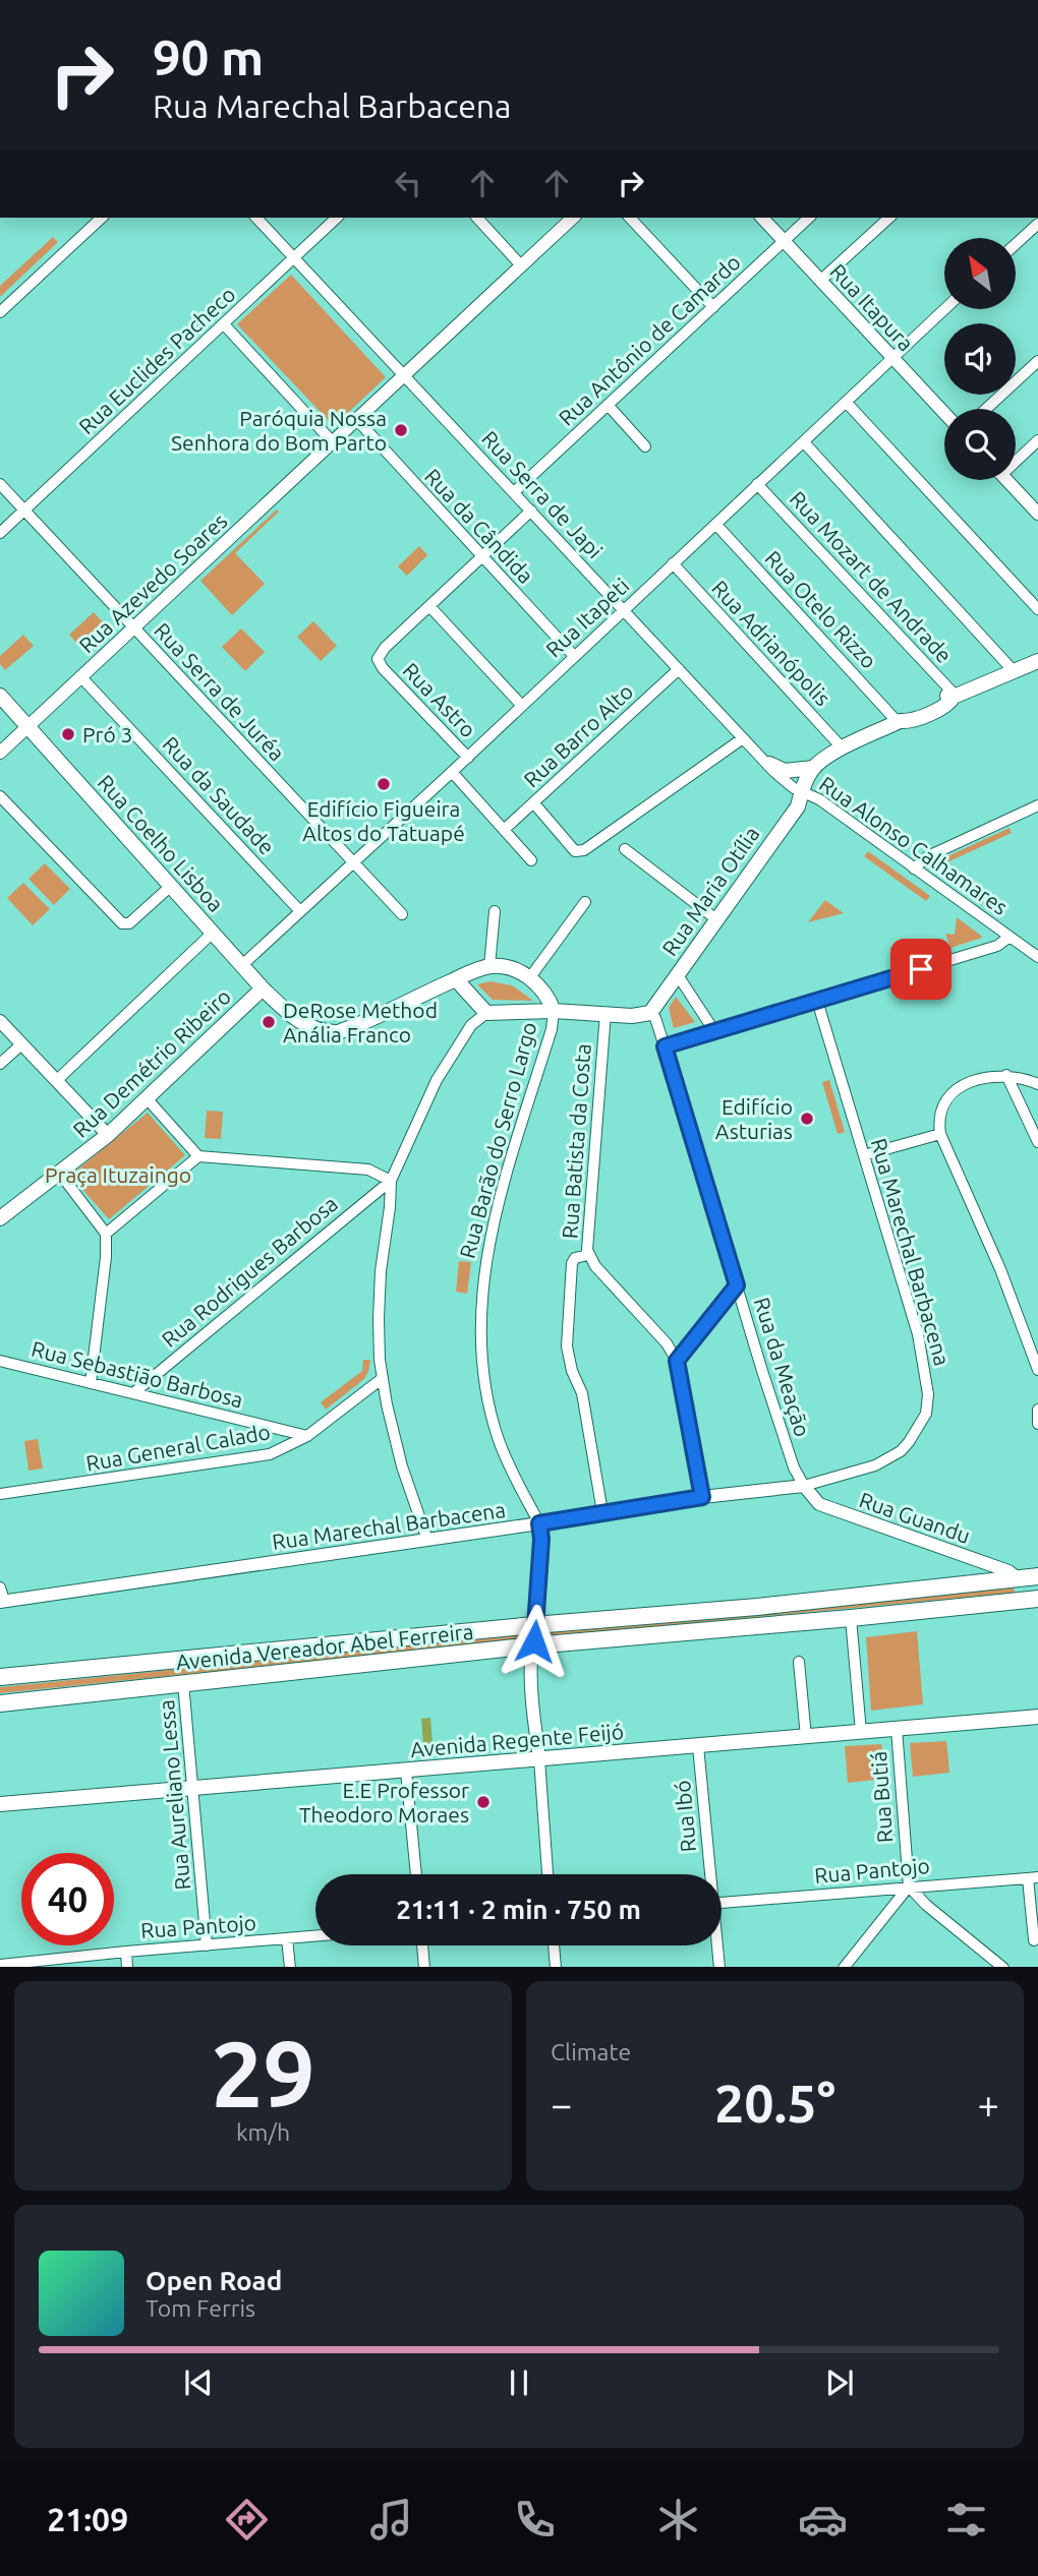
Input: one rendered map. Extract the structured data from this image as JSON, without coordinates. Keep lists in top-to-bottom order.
{
  "streets": {
    "main road": [
      "Rua Coelho Lisboa",
      "Rua Maria Otília",
      "Rua Demétrio Ribeiro",
      "Rua Barão do Serro Largo",
      "Avenida Vereador Abel Ferreira",
      "Avenida Regente Feijó"
    ],
    "street": [
      "Rua Itapura",
      "Rua Antônio de Camardo",
      "Rua Euclides Pacheco",
      "Rua Serra de Japi",
      "Rua da Cândida",
      "Rua Mozart de Andrade",
      "Rua Azevedo Soares",
      "Rua Otelo Rizzo",
      "Rua Itapeti",
      "Rua Adrianópolis",
      "Rua Serra de Juréa",
      "Rua Astro",
      "Rua Barro Alto",
      "Rua da Saudade",
      "Rua Alonso Calhamares",
      "Rua Batista da Costa",
      "Rua Marechal Barbacena",
      "Rua Rodrigues Barbosa",
      "Rua da Meação",
      "Rua Sebastião Barbosa",
      "Rua General Calado",
      "Rua Guandu",
      "Rua Aureliano Lessa",
      "Rua Butiá",
      "Rua Ibó",
      "Rua Pantojo"
    ]
  },
  "crossings": [
    ["Rua Itapura", "Rua Antônio de Camardo"],
    ["Rua Itapura", "Rua Itapeti"],
    ["Rua Antônio de Camardo", "Rua Serra de Japi"],
    ["Rua Euclides Pacheco", "Rua Serra de Japi"],
    ["Rua Euclides Pacheco", "Rua Serra de Juréa"],
    ["Rua Serra de Japi", "Rua Azevedo Soares"],
    ["Rua Serra de Japi", "Rua Itapeti"],
    ["Rua Serra de Japi", "Rua Barro Alto"],
    ["Rua Serra de Japi", "Rua Alonso Calhamares"],
    ["Rua Serra de Japi", "Rua Maria Otília"],
    ["Rua da Cândida", "Rua Azevedo Soares"],
    ["Rua da Cândida", "Rua Itapeti"],
    ["Rua Mozart de Andrade", "Rua Itapeti"],
    ["Rua Azevedo Soares", "Rua Serra de Juréa"],
    ["Rua Azevedo Soares", "Rua da Saudade"],
    ["Rua Azevedo Soares", "Rua Coelho Lisboa"],
    ["Rua Otelo Rizzo", "Rua Itapeti"],
    ["Rua Itapeti", "Rua Adrianópolis"],
    ["Rua Itapeti", "Rua Serra de Juréa"],
    ["Rua Itapeti", "Rua Astro"],
    ["Rua Itapeti", "Rua da Saudade"],
    ["Rua Itapeti", "Rua Coelho Lisboa"],
    ["Rua Coelho Lisboa", "Rua Demétrio Ribeiro"],
    ["Rua Alonso Calhamares", "Rua Maria Otília"],
    ["Rua Maria Otília", "Rua da Meação"],
    ["Rua Barão do Serro Largo", "Rua Marechal Barbacena"],
    ["Rua Batista da Costa", "Rua Marechal Barbacena"],
    ["Rua Marechal Barbacena", "Rua da Meação"],
    ["Rua Marechal Barbacena", "Rua Guandu"],
    ["Rua Rodrigues Barbosa", "Rua Sebastião Barbosa"],
    ["Rua da Meação", "Rua Guandu"],
    ["Rua Sebastião Barbosa", "Rua General Calado"],
    ["Rua Guandu", "Avenida Vereador Abel Ferreira"],
    ["Avenida Vereador Abel Ferreira", "Rua Aureliano Lessa"],
    ["Avenida Regente Feijó", "Rua Aureliano Lessa"],
    ["Avenida Regente Feijó", "Rua Butiá"],
    ["Avenida Regente Feijó", "Rua Ibó"],
    ["Rua Aureliano Lessa", "Rua Pantojo"],
    ["Rua Butiá", "Rua Pantojo"]
  ],
  "parks": ["Praça Ituzaingo"],
  "places": [
    "Paróquia Nossa Senhora do Bom Parto",
    "Pró 3",
    "Edifício Figueira Altos do Tatuapé",
    "DeRose Method Anália Franco",
    "Edifício Asturias",
    "E.E Professor Theodoro Moraes"
  ],
  "north": "top left",
  "page": {
    "turn": ["90 m", "Rua Marechal Barbacena"],
    "limit": "40",
    "trip": "21:11 · 2 min · 750 m",
    "tile": [
      ["29", "km/h"],
      "Climate"
    ],
    "heat": ["−", "20.5°", "+"],
    "song": ["Open Road", "Tom Ferris"],
    "tabs": "21:09"
  }
}
